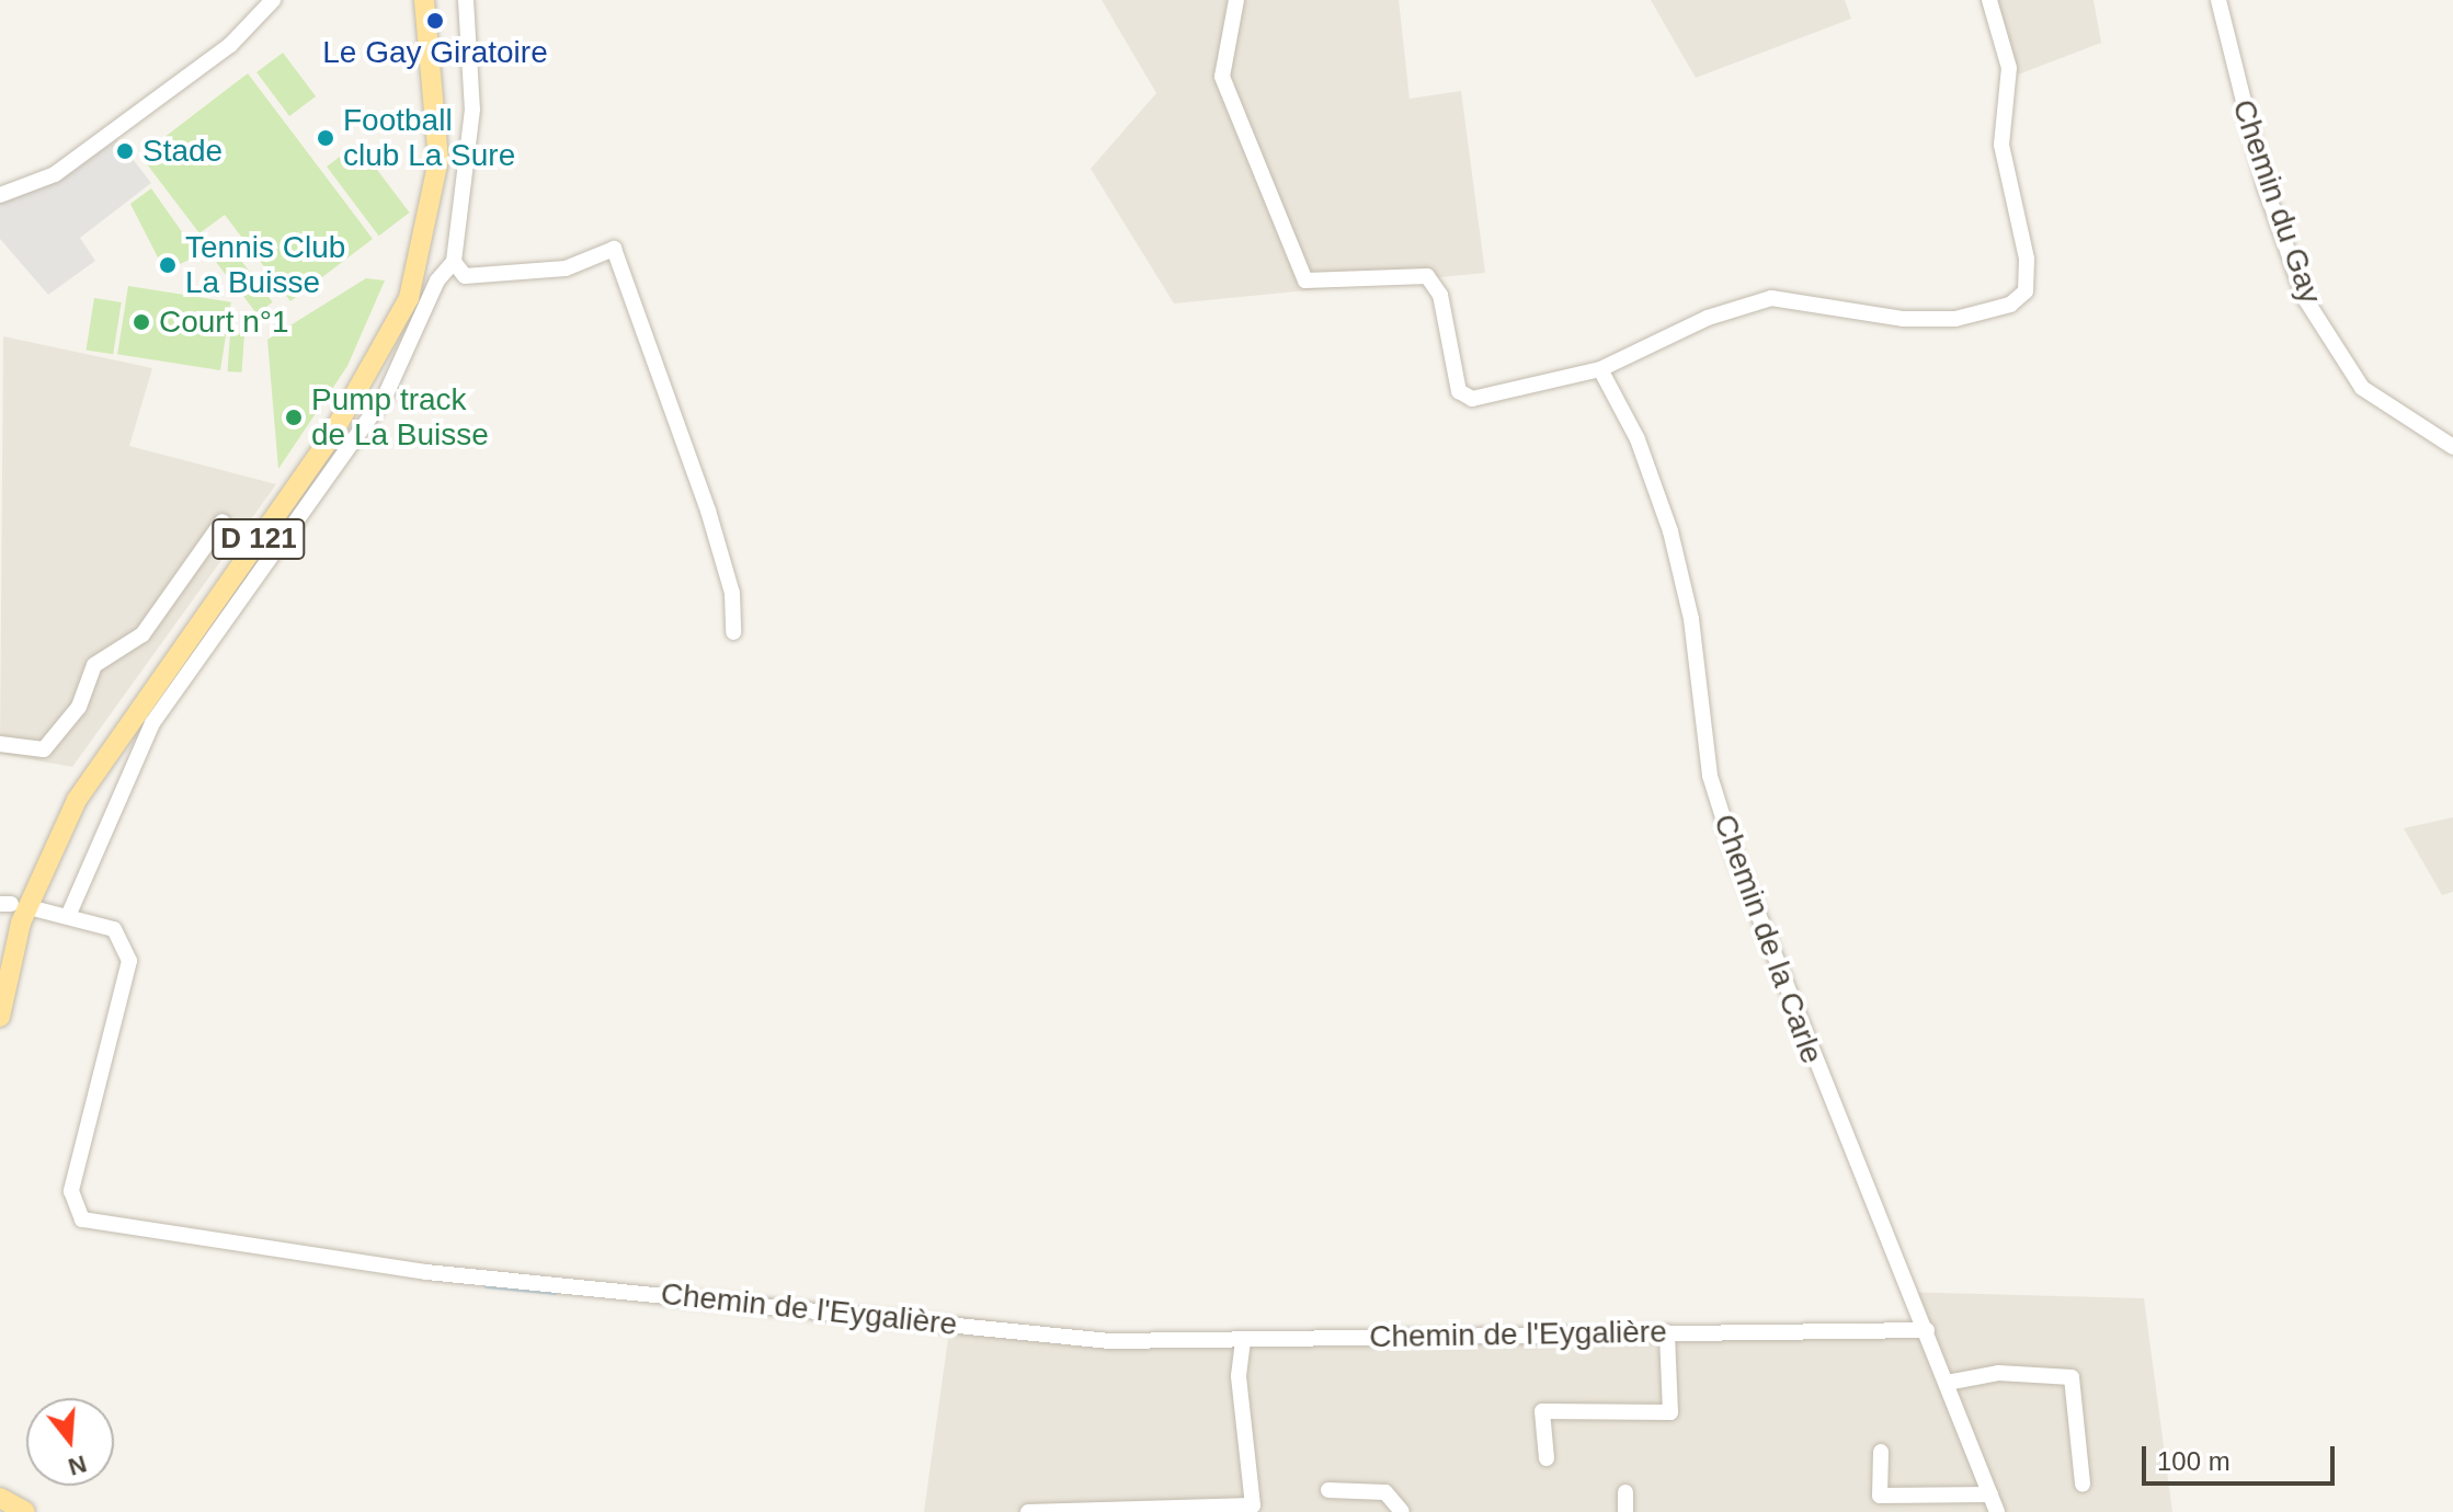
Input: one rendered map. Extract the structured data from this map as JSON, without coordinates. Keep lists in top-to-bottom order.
{
  "streets": {
    "main road": ["D 121"],
    "street": ["Chemin du Gay", "Chemin de la Carle", "Chemin de l'Eygalière"]
  },
  "crossings": [
    ["Chemin de la Carle", "Chemin de l'Eygalière"]
  ],
  "places": [
    "Le Gay Giratoire",
    "Football club La Sure",
    "Stade",
    "Tennis Club La Buisse",
    "Court n°1",
    "Pump track de La Buisse"
  ],
  "scale_bar": "100 m",
  "north": "bottom"
}
